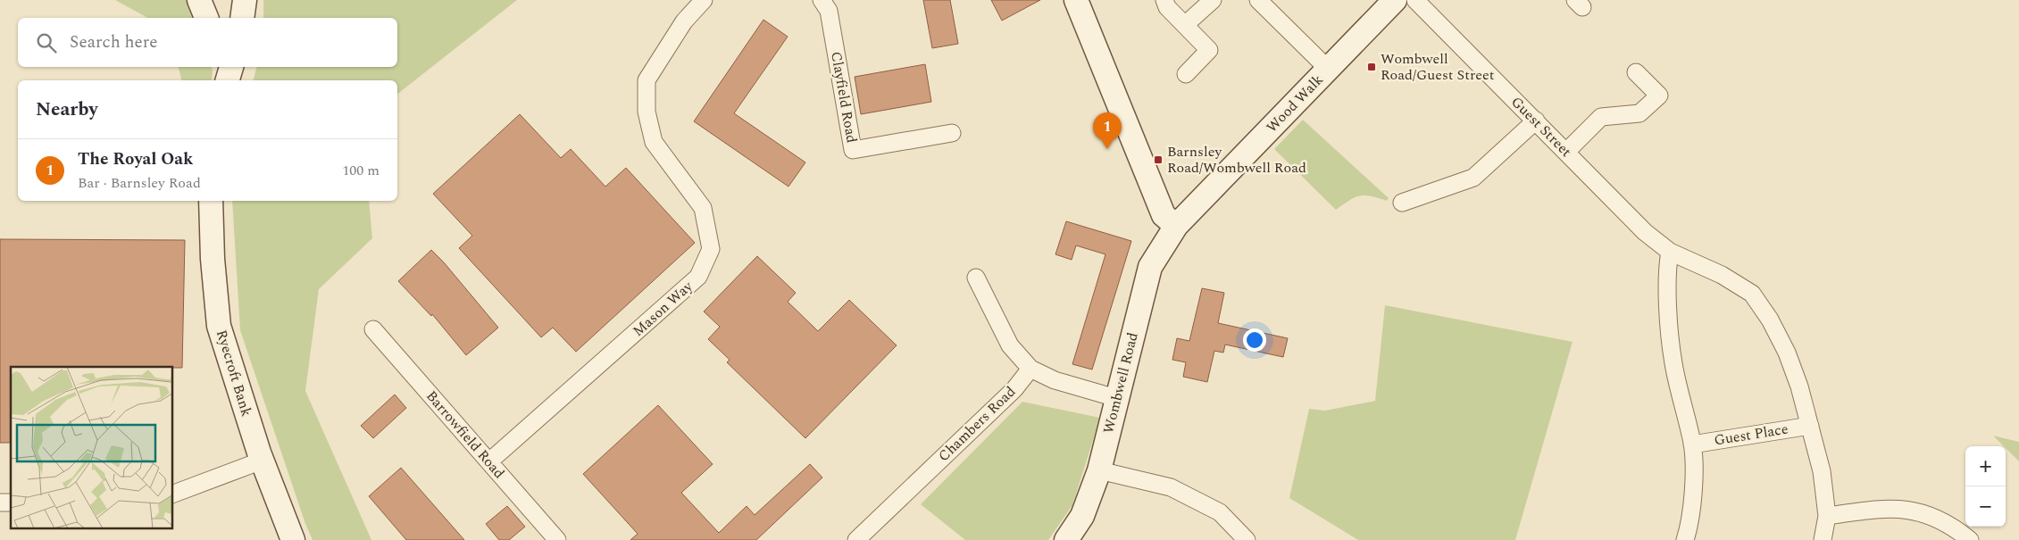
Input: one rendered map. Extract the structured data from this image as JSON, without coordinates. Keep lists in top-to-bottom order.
{
  "streets": {
    "main road": ["Wood Walk", "Ryecroft Bank", "Wombwell Road"],
    "street": [
      "Clayfield Road",
      "Guest Street",
      "Mason Way",
      "Chambers Road",
      "Barrowfield Road",
      "Guest Place"
    ]
  },
  "crossings": [
    ["Wood Walk", "Wombwell Road"],
    ["Guest Street", "Guest Place"],
    ["Mason Way", "Barrowfield Road"]
  ],
  "places": {
    "transit": ["Wombwell Road/Guest Street", "Barnsley Road/Wombwell Road"]
  },
  "page": {
    "search": "Search here",
    "heading": "Nearby",
    "pins": "1",
    "list": [
      {
        "mark": "1",
        "name": "The Royal Oak",
        "note": "Bar · Barnsley Road",
        "value": "100 m"
      }
    ],
    "map_buttons": ["+", "−"]
  }
}
